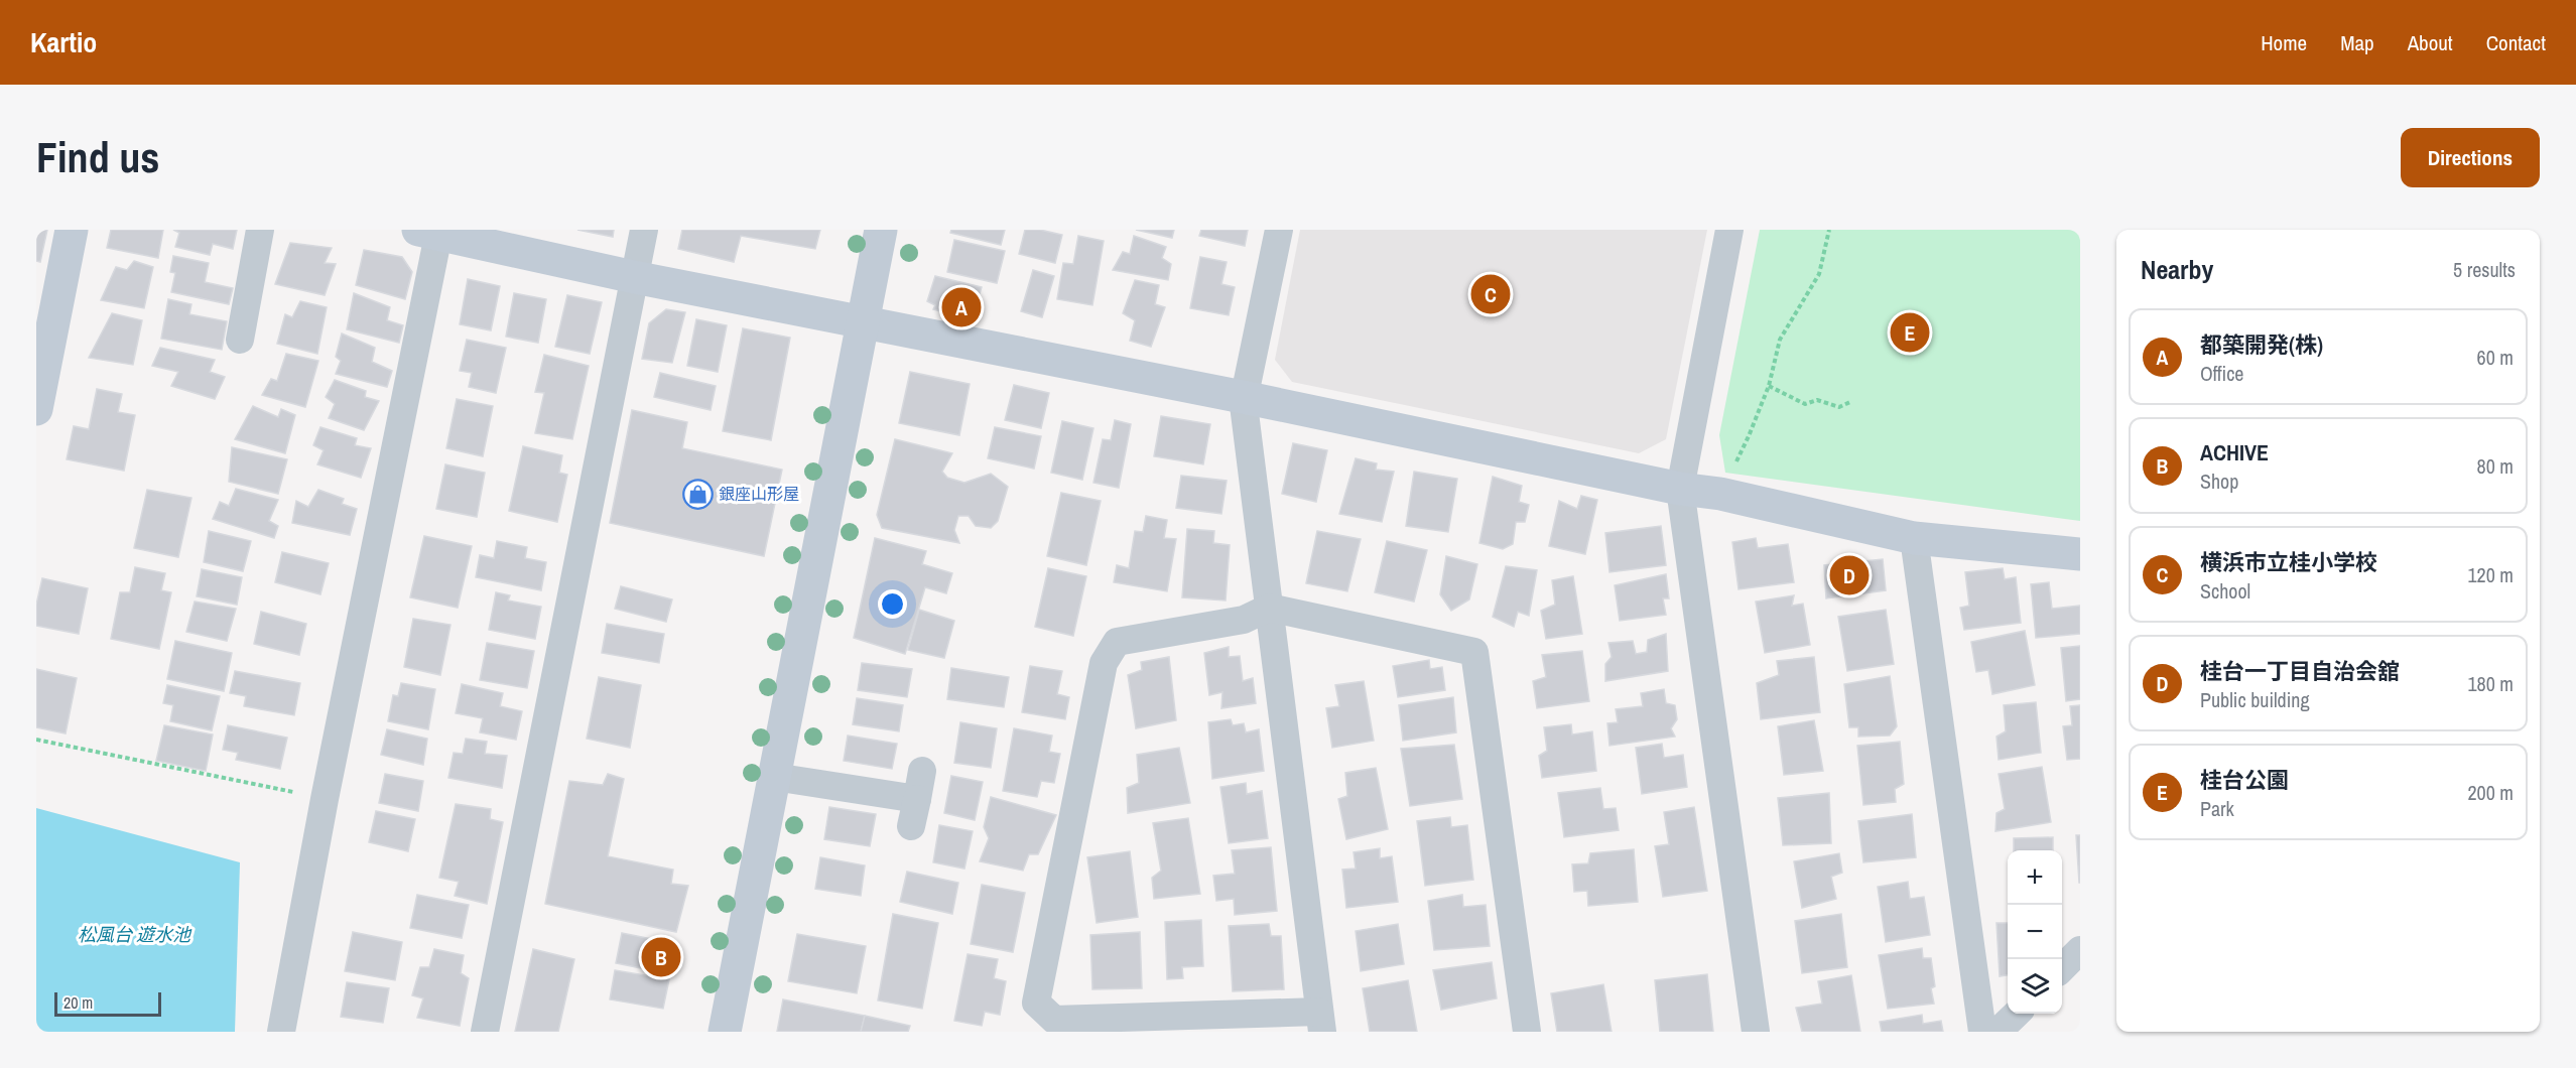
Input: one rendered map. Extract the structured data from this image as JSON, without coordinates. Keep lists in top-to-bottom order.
{
  "water": ["松風台 遊水池"],
  "places": {
    "shop": ["銀座山形屋"]
  },
  "scale_bar": "20 m",
  "page": {
    "header": "Kartio",
    "nav": [
      "Home",
      "Map",
      "About",
      "Contact"
    ],
    "buttons": "Directions",
    "title": "Find us",
    "heading": ["Nearby", "5 results"],
    "pins": [
      "C",
      "A",
      "E",
      "D",
      "B"
    ],
    "list": [
      {
        "mark": "A",
        "name": "都築開発(株)",
        "note": "Office",
        "value": "60 m"
      },
      {
        "mark": "B",
        "name": "ACHIVE",
        "note": "Shop",
        "value": "80 m"
      },
      {
        "mark": "C",
        "name": "横浜市立桂小学校",
        "note": "School",
        "value": "120 m"
      },
      {
        "mark": "D",
        "name": "桂台一丁目自治会舘",
        "note": "Public building",
        "value": "180 m"
      },
      {
        "mark": "E",
        "name": "桂台公園",
        "note": "Park",
        "value": "200 m"
      }
    ],
    "map_buttons": ["+", "−"],
    "scale": "20 m"
  }
}
